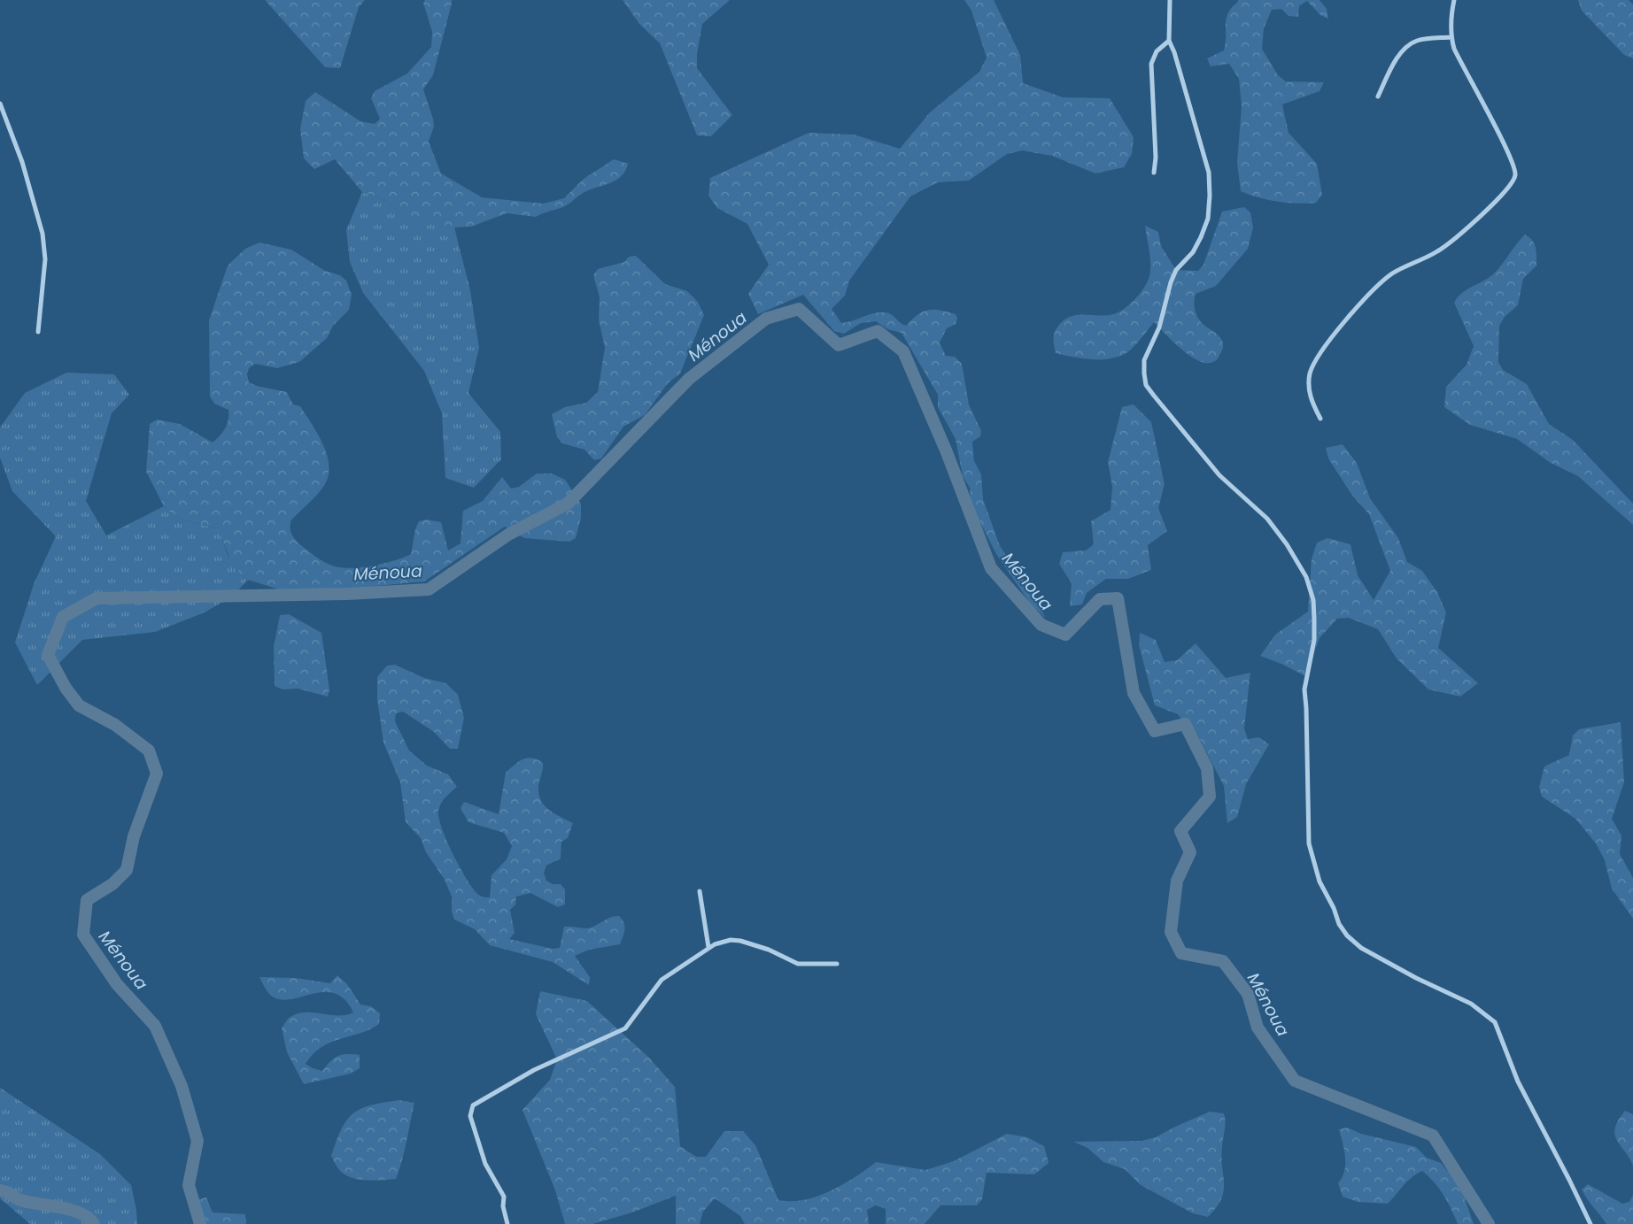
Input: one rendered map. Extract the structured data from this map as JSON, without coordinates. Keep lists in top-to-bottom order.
{
  "water": ["Ménoua"]
}
